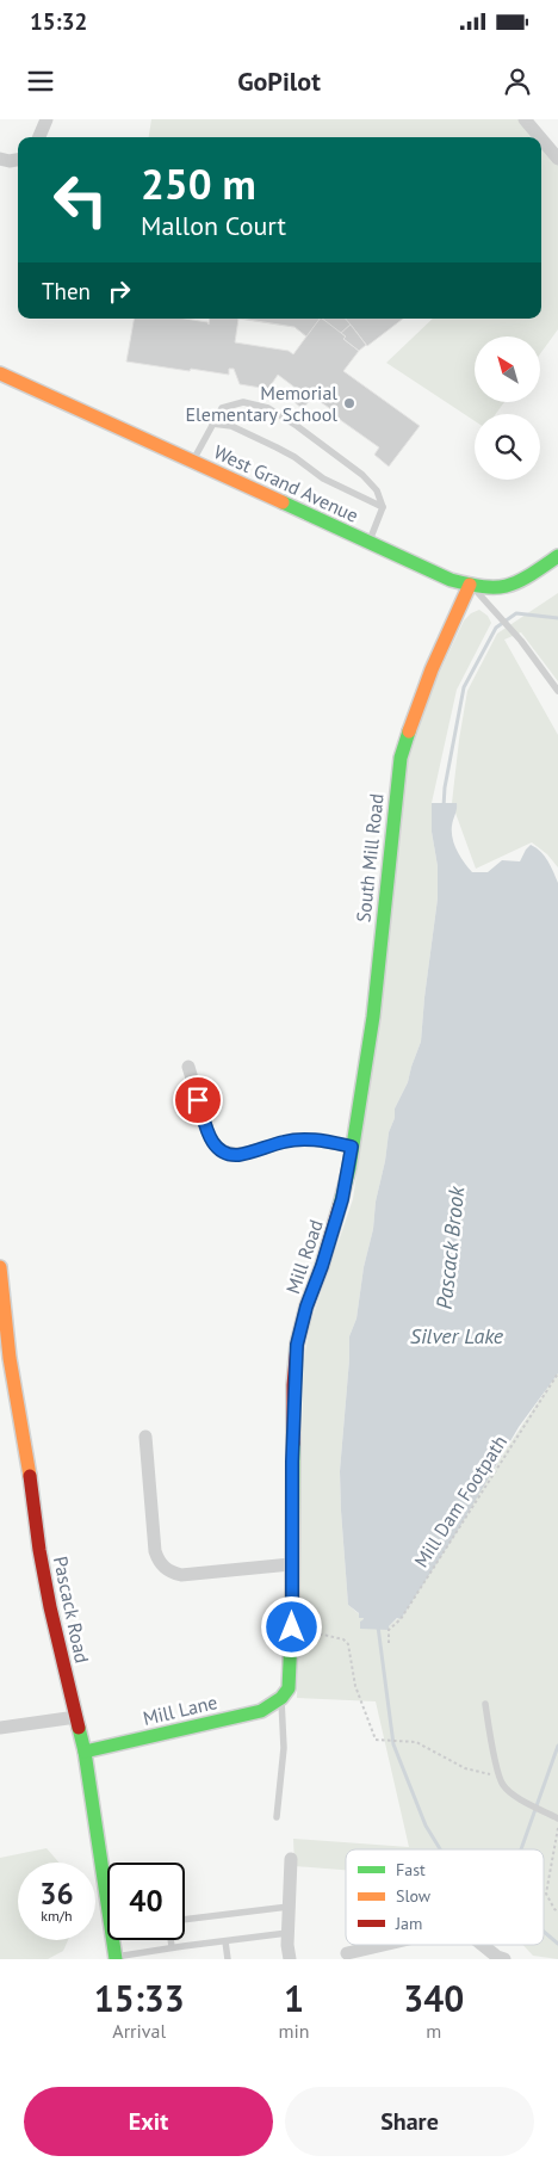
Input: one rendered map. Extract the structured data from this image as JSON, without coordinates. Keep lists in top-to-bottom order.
{
  "streets": {
    "street": [
      "West Grand Avenue",
      "South Mill Road",
      "Mill Road",
      "Pascack Road",
      "Mill Lane"
    ],
    "path": ["Mill Dam Footpath"]
  },
  "crossings": [
    ["West Grand Avenue", "South Mill Road"],
    ["South Mill Road", "Mill Road"],
    ["Mill Road", "Mill Lane"],
    ["Pascack Road", "Mill Lane"]
  ],
  "water": ["Pascack Brook", "Silver Lake"],
  "places": ["Memorial Elementary School"],
  "legend": ["Fast", "Slow", "Jam"],
  "north": "top left",
  "page": {
    "status": "15:32",
    "header": "GoPilot",
    "turn": ["250 m", "Mallon Court"],
    "then": "Then",
    "speed": "36 km/h",
    "limit": "40",
    "eta": [
      "15:33",
      "Arrival",
      "1",
      "min",
      "340",
      "m"
    ],
    "buttons": ["Exit", "Share"]
  }
}
